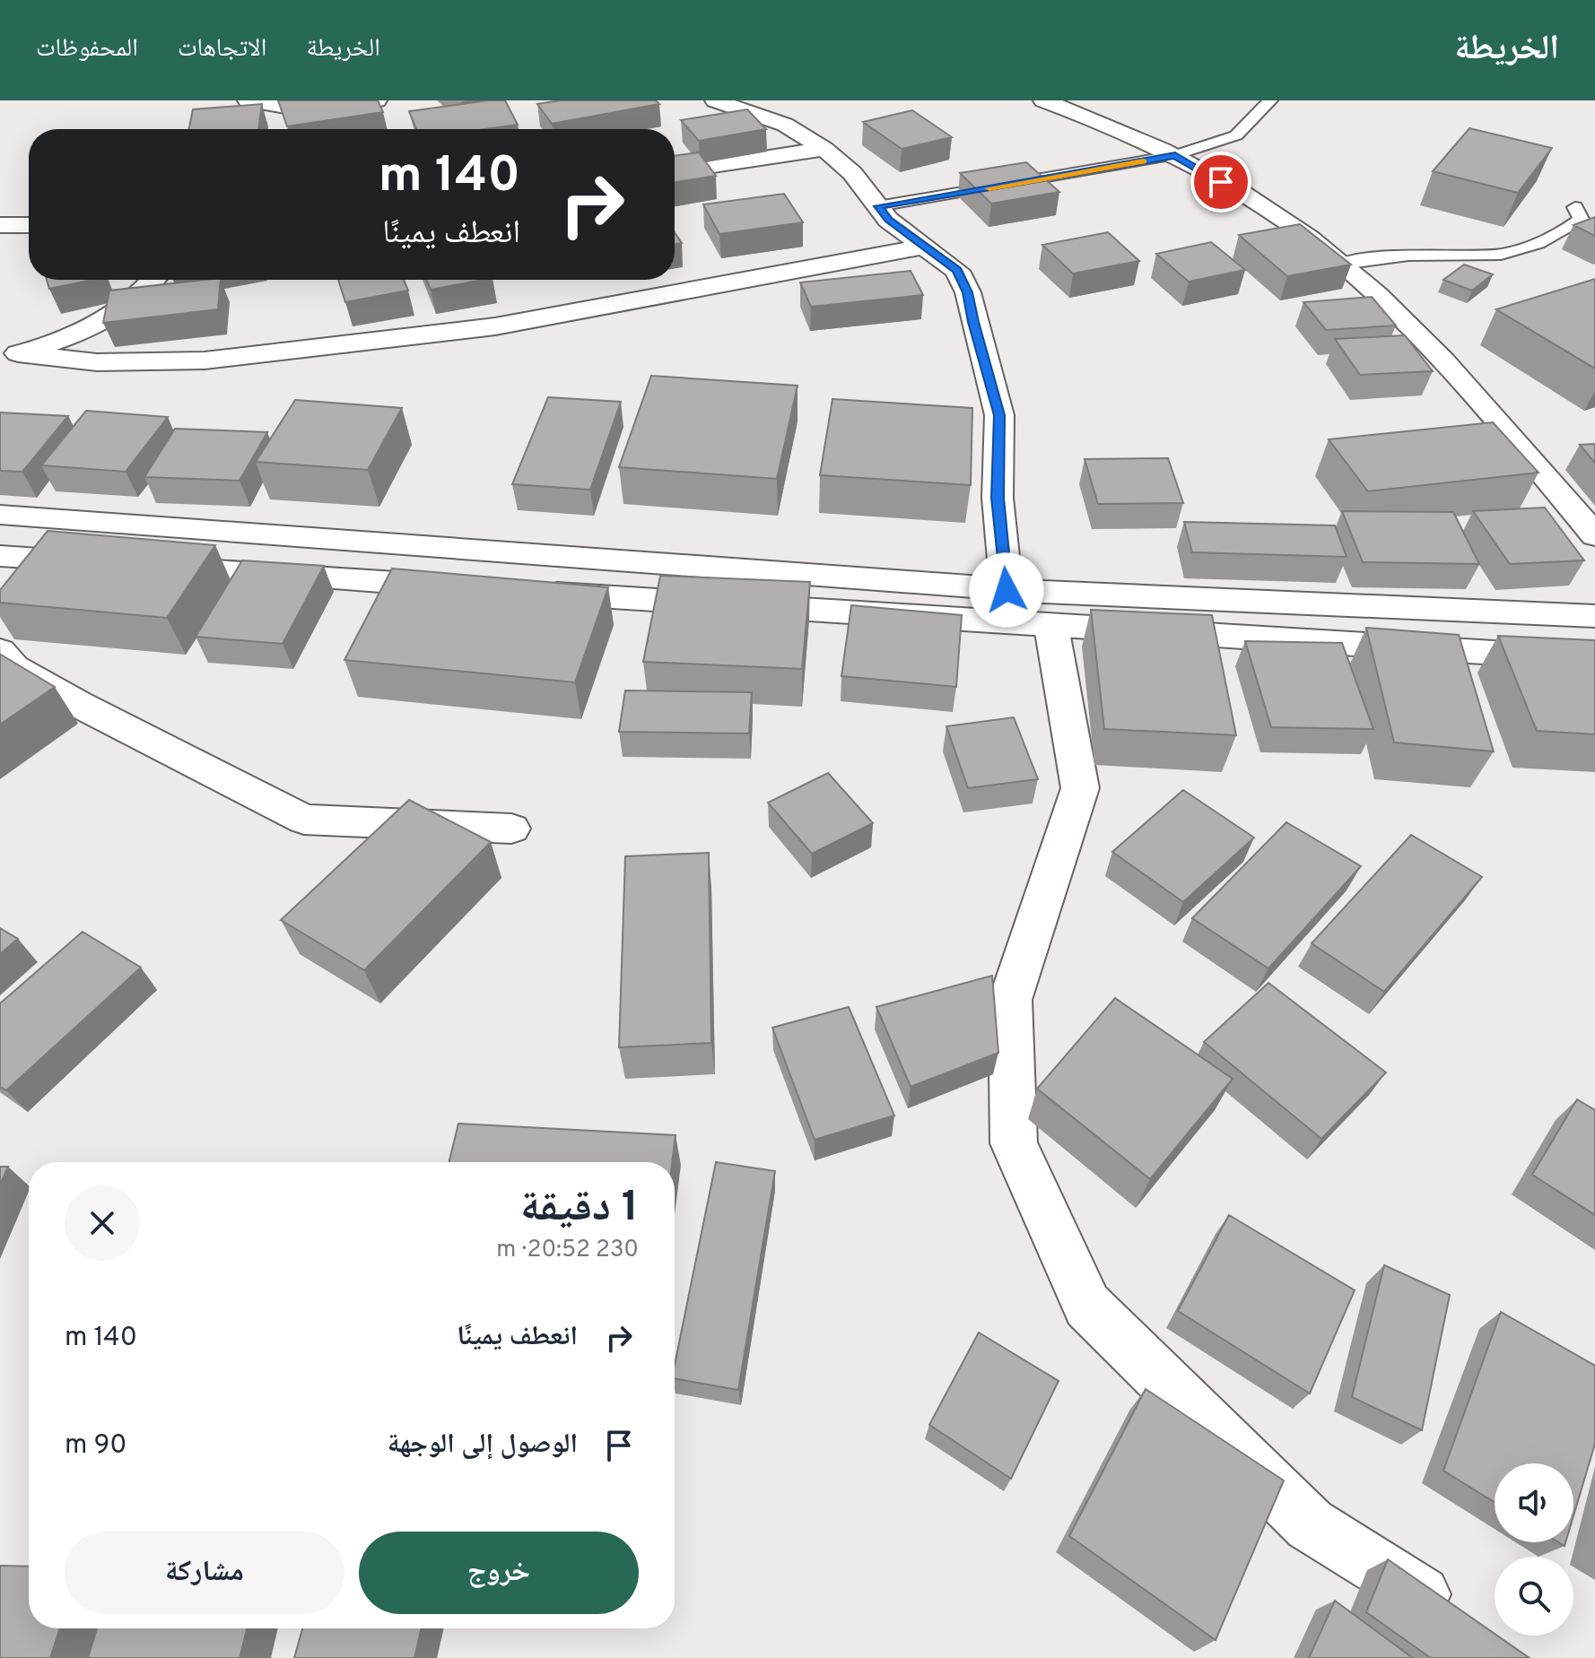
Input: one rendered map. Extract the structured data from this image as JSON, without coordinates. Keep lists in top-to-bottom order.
{
  "page": {
    "header": "الخريطة",
    "nav": ["الخريطة", "الاتجاهات", "المحفوظات"],
    "turn": ["140 m", "انعطف يمينًا"],
    "heading": ["1 دقيقة", "230 m · 20:52"],
    "list": [
      {
        "name": "انعطف يمينًا",
        "value": "140 m"
      },
      {
        "name": "الوصول إلى الوجهة",
        "value": "90 m"
      }
    ],
    "buttons": ["خروج", "مشاركة"]
  }
}
